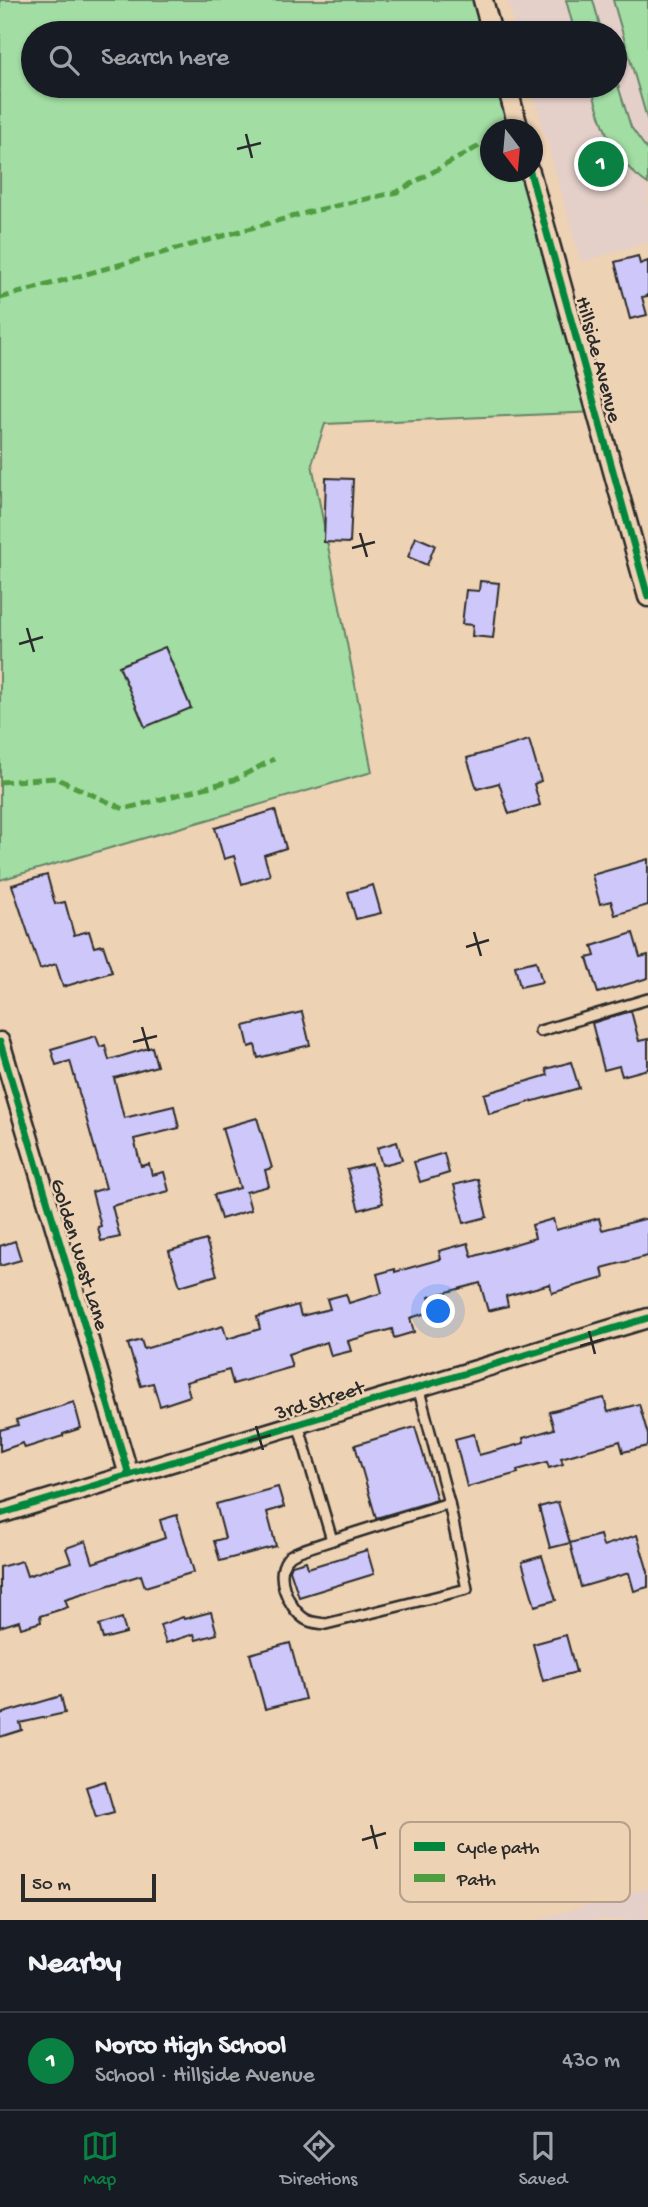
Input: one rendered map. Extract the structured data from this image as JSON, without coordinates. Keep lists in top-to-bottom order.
{
  "streets": {
    "street": ["Hillside Avenue", "Golden West Lane", "3rd Street"]
  },
  "crossings": [
    ["Golden West Lane", "3rd Street"]
  ],
  "legend": ["Cycle path", "Path"],
  "scale_bar": "50 m",
  "north": "bottom",
  "page": {
    "search": "Search here",
    "pins": "1",
    "scale": "50 m",
    "heading": "Nearby",
    "list": [
      {
        "mark": "1",
        "name": "Norco High School",
        "note": "School · Hillside Avenue",
        "value": "430 m"
      }
    ],
    "nav": ["Map", "Directions", "Saved"]
  }
}
